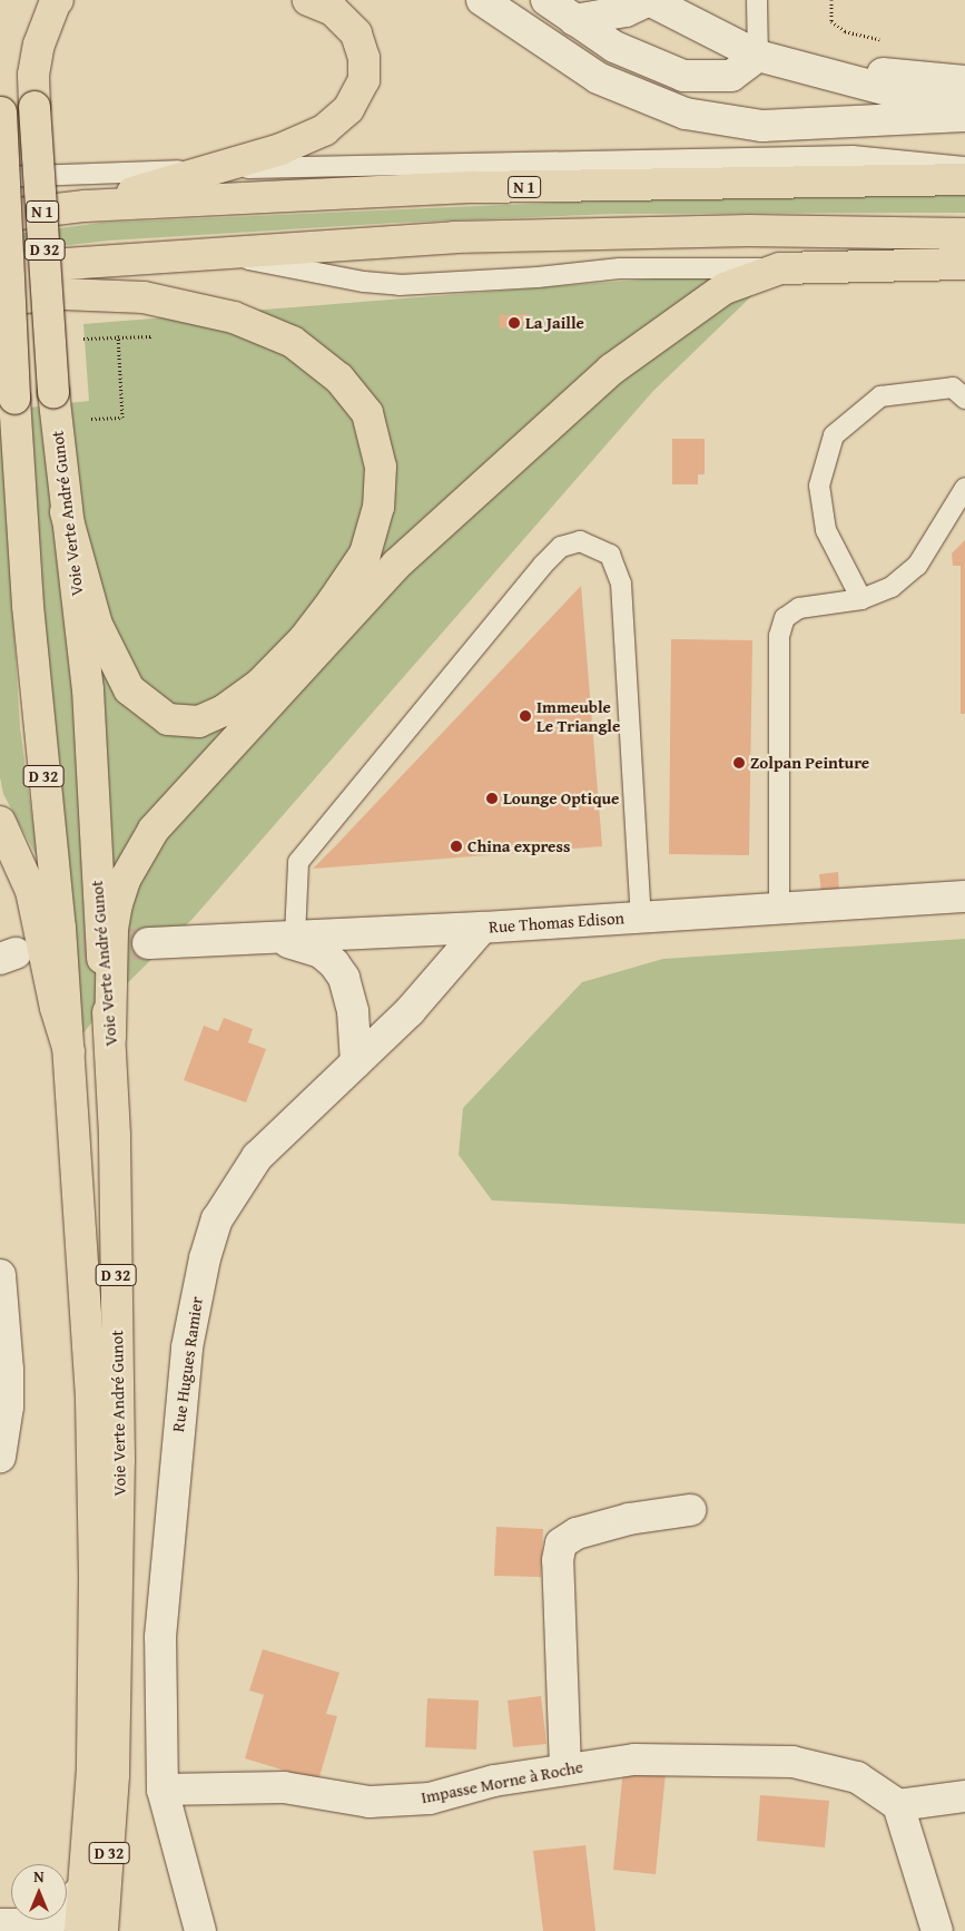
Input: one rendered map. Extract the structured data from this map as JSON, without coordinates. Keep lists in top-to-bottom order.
{
  "streets": {
    "main road": ["N 1", "D 32", "Voie Verte André Gunot"],
    "street": ["Rue Thomas Edison", "Rue Hugues Ramier", "Impasse Morne à Roche"]
  },
  "crossings": [
    ["Rue Thomas Edison", "Rue Hugues Ramier"],
    ["Rue Hugues Ramier", "Impasse Morne à Roche"]
  ],
  "places": [
    "La Jaille",
    "Immeuble Le Triangle",
    "Zolpan Peinture",
    "Lounge Optique",
    "China express"
  ],
  "north": "top"
}
